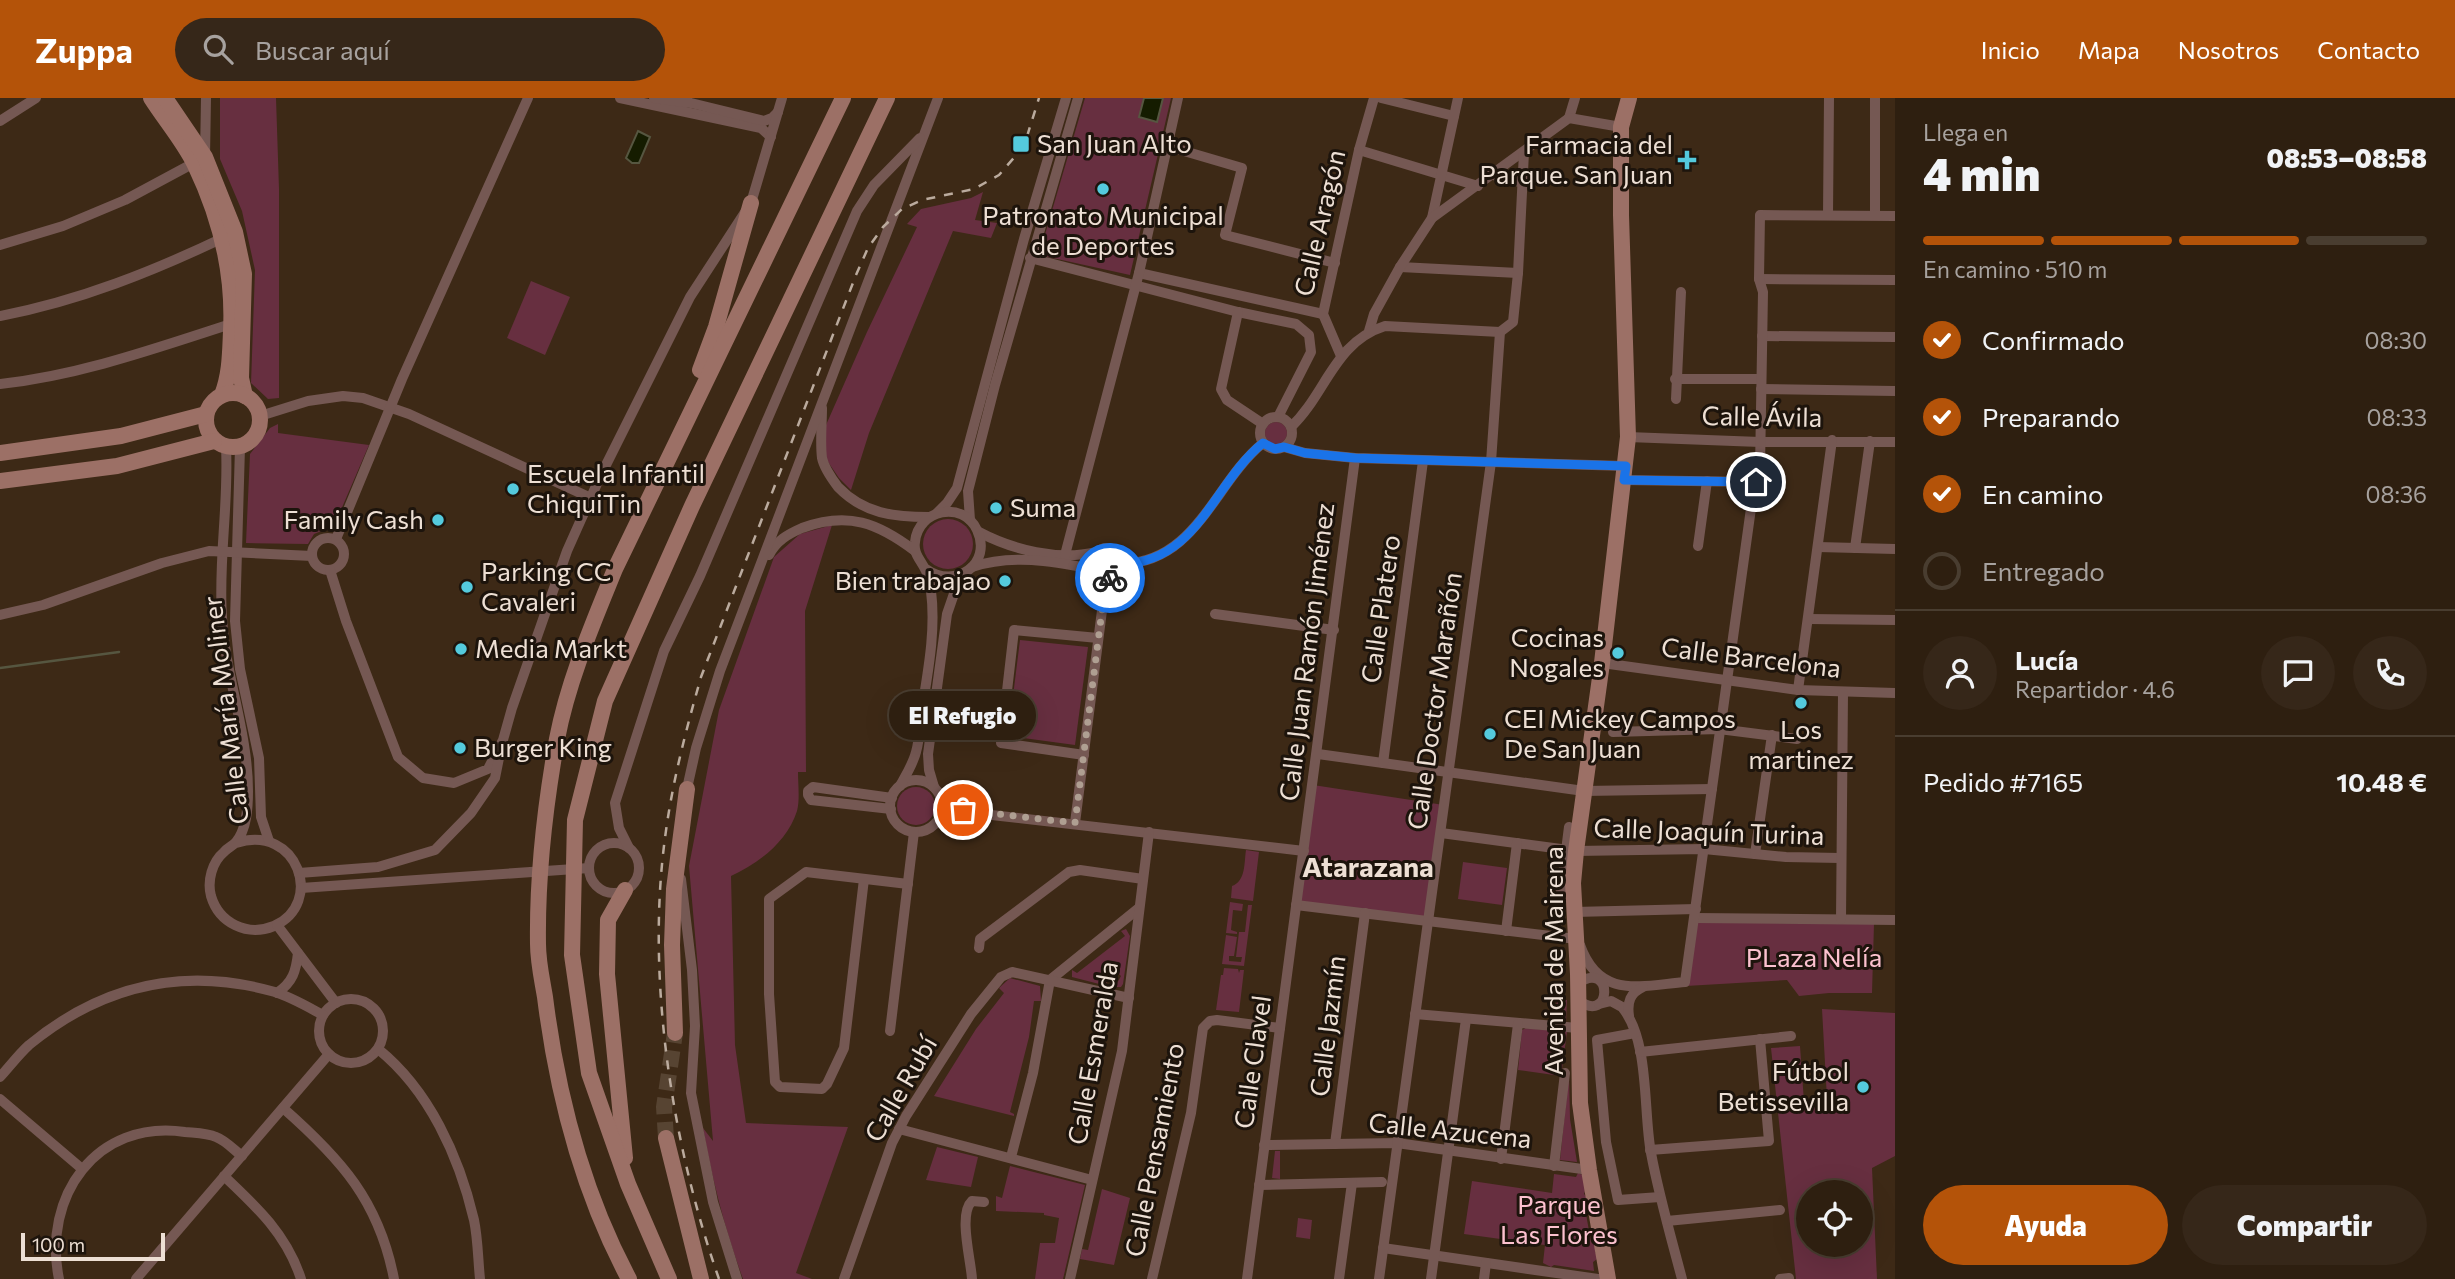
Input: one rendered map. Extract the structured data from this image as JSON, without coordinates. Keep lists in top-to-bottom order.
{
  "streets": {
    "main road": ["Avenida de Mairena"],
    "street": [
      "Calle Aragón",
      "Calle Ávila",
      "Calle Platero",
      "Calle Juan Ramón Jiménez",
      "Calle Barcelona",
      "Calle Doctor Marañón",
      "Calle María Moliner",
      "Calle Joaquín Turina",
      "Calle Jazmín",
      "Calle Esmeralda",
      "Calle Clavel",
      "Calle Rubí",
      "Calle Azucena",
      "Calle Pensamiento"
    ]
  },
  "crossings": [
    ["Calle Ávila", "Avenida de Mairena"],
    ["Calle Juan Ramón Jiménez", "Calle Clavel"],
    ["Calle Barcelona", "Avenida de Mairena"],
    ["Calle Doctor Marañón", "Calle Joaquín Turina"],
    ["Calle Doctor Marañón", "Calle Azucena"],
    ["Calle Joaquín Turina", "Avenida de Mairena"],
    ["Avenida de Mairena", "Calle Azucena"],
    ["Calle Jazmín", "Calle Azucena"],
    ["Calle Clavel", "Calle Azucena"],
    ["Calle Clavel", "Calle Pensamiento"]
  ],
  "districts": ["Atarazana"],
  "parks": ["PLaza Nelía", "Parque Las Flores"],
  "places": {
    "transit": ["San Juan Alto"],
    "health": ["Farmacia del Parque. San Juan"],
    "other": [
      "Patronato Municipal de Deportes",
      "Escuela Infantil ChiquiTin",
      "Suma",
      "Family Cash",
      "Bien trabajao",
      "Parking CC Cavaleri",
      "Media Markt",
      "Cocinas Nogales",
      "Los martinez",
      "CEI Mickey Campos De San Juan",
      "Burger King",
      "El Refugio",
      "Fútbol Betissevilla"
    ]
  },
  "scale_bar": "100 m",
  "page": {
    "header": "Zuppa",
    "search": "Buscar aquí",
    "nav": [
      "Inicio",
      "Mapa",
      "Nosotros",
      "Contacto"
    ],
    "heading": ["4 min", "Llega en", "08:53–08:58"],
    "panel": [
      "Lucía",
      "Repartidor · 4.6",
      "Pedido #7165",
      "10.48 €"
    ],
    "bar": "En camino · 510 m",
    "list": [
      ["Confirmado", "08:30"],
      ["Preparando", "08:33"],
      ["En camino", "08:36"],
      "Entregado"
    ],
    "bubble": "El Refugio",
    "buttons": ["Ayuda", "Compartir"],
    "scale": "100 m"
  }
}
